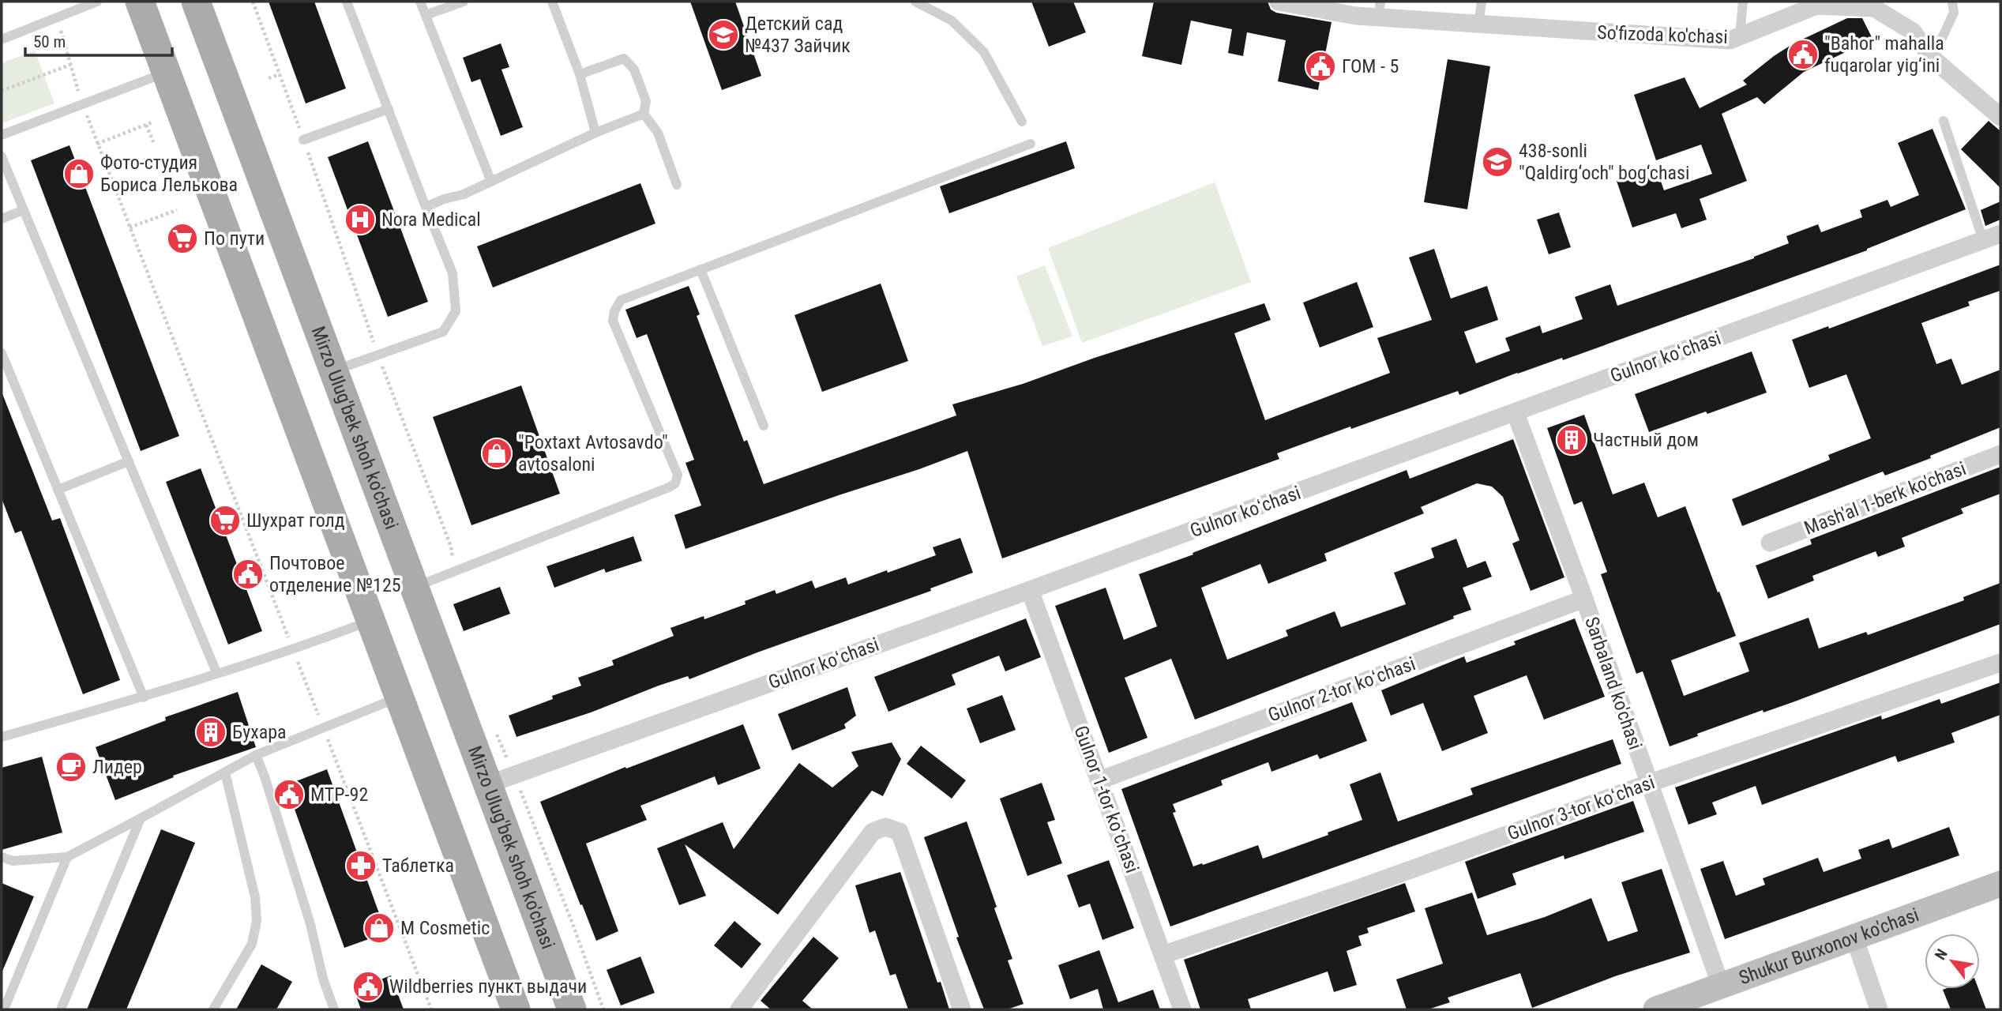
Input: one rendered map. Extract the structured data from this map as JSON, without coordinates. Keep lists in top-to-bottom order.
{
  "streets": {
    "main road": ["Mirzo Ulug'bek shoh ko'chasi"],
    "street": [
      "So'fizoda ko'chasi",
      "Gulnor koʻchasi",
      "Mash'al 1-berk ko'chasi",
      "Sarbaland ko'chasi",
      "Gulnor 2-tor koʻchasi",
      "Gulnor 1-tor koʻchasi",
      "Gulnor 3-tor koʻchasi",
      "Shukur Burxonov ko'chasi"
    ]
  },
  "crossings": [
    ["Gulnor koʻchasi", "Mirzo Ulug'bek shoh ko'chasi"],
    ["Gulnor koʻchasi", "Sarbaland ko'chasi"],
    ["Gulnor koʻchasi", "Gulnor 1-tor koʻchasi"],
    ["Sarbaland ko'chasi", "Gulnor 2-tor koʻchasi"],
    ["Sarbaland ko'chasi", "Gulnor 3-tor koʻchasi"],
    ["Sarbaland ko'chasi", "Shukur Burxonov ko'chasi"],
    ["Gulnor 2-tor koʻchasi", "Gulnor 1-tor koʻchasi"],
    ["Gulnor 1-tor koʻchasi", "Gulnor 3-tor koʻchasi"]
  ],
  "places": {
    "school or university": ["Детский сад №437 Зайчик", "438-sonli \"Qaldirg‘och\" bog‘chasi"],
    "public building": [
      "\"Bahor\" mahalla fuqarolar yig‘ini",
      "ГОМ - 5",
      "Почтовое отделение №125",
      "MTP-92",
      "Wildberries пункт выдачи"
    ],
    "shop": ["Фото-студия Бориса Лелькова", "\"Poxtaxt Avtosavdo\" avtosaloni", "M Cosmetic"],
    "hospital": ["Nora Medical"],
    "supermarket": ["По пути", "Шухрат голд"],
    "building": ["Частный дом", "Бухара"],
    "cafe": ["Лидер"],
    "pharmacy": ["Таблетка"]
  },
  "scale_bar": "50 m",
  "north": "top left"
}
